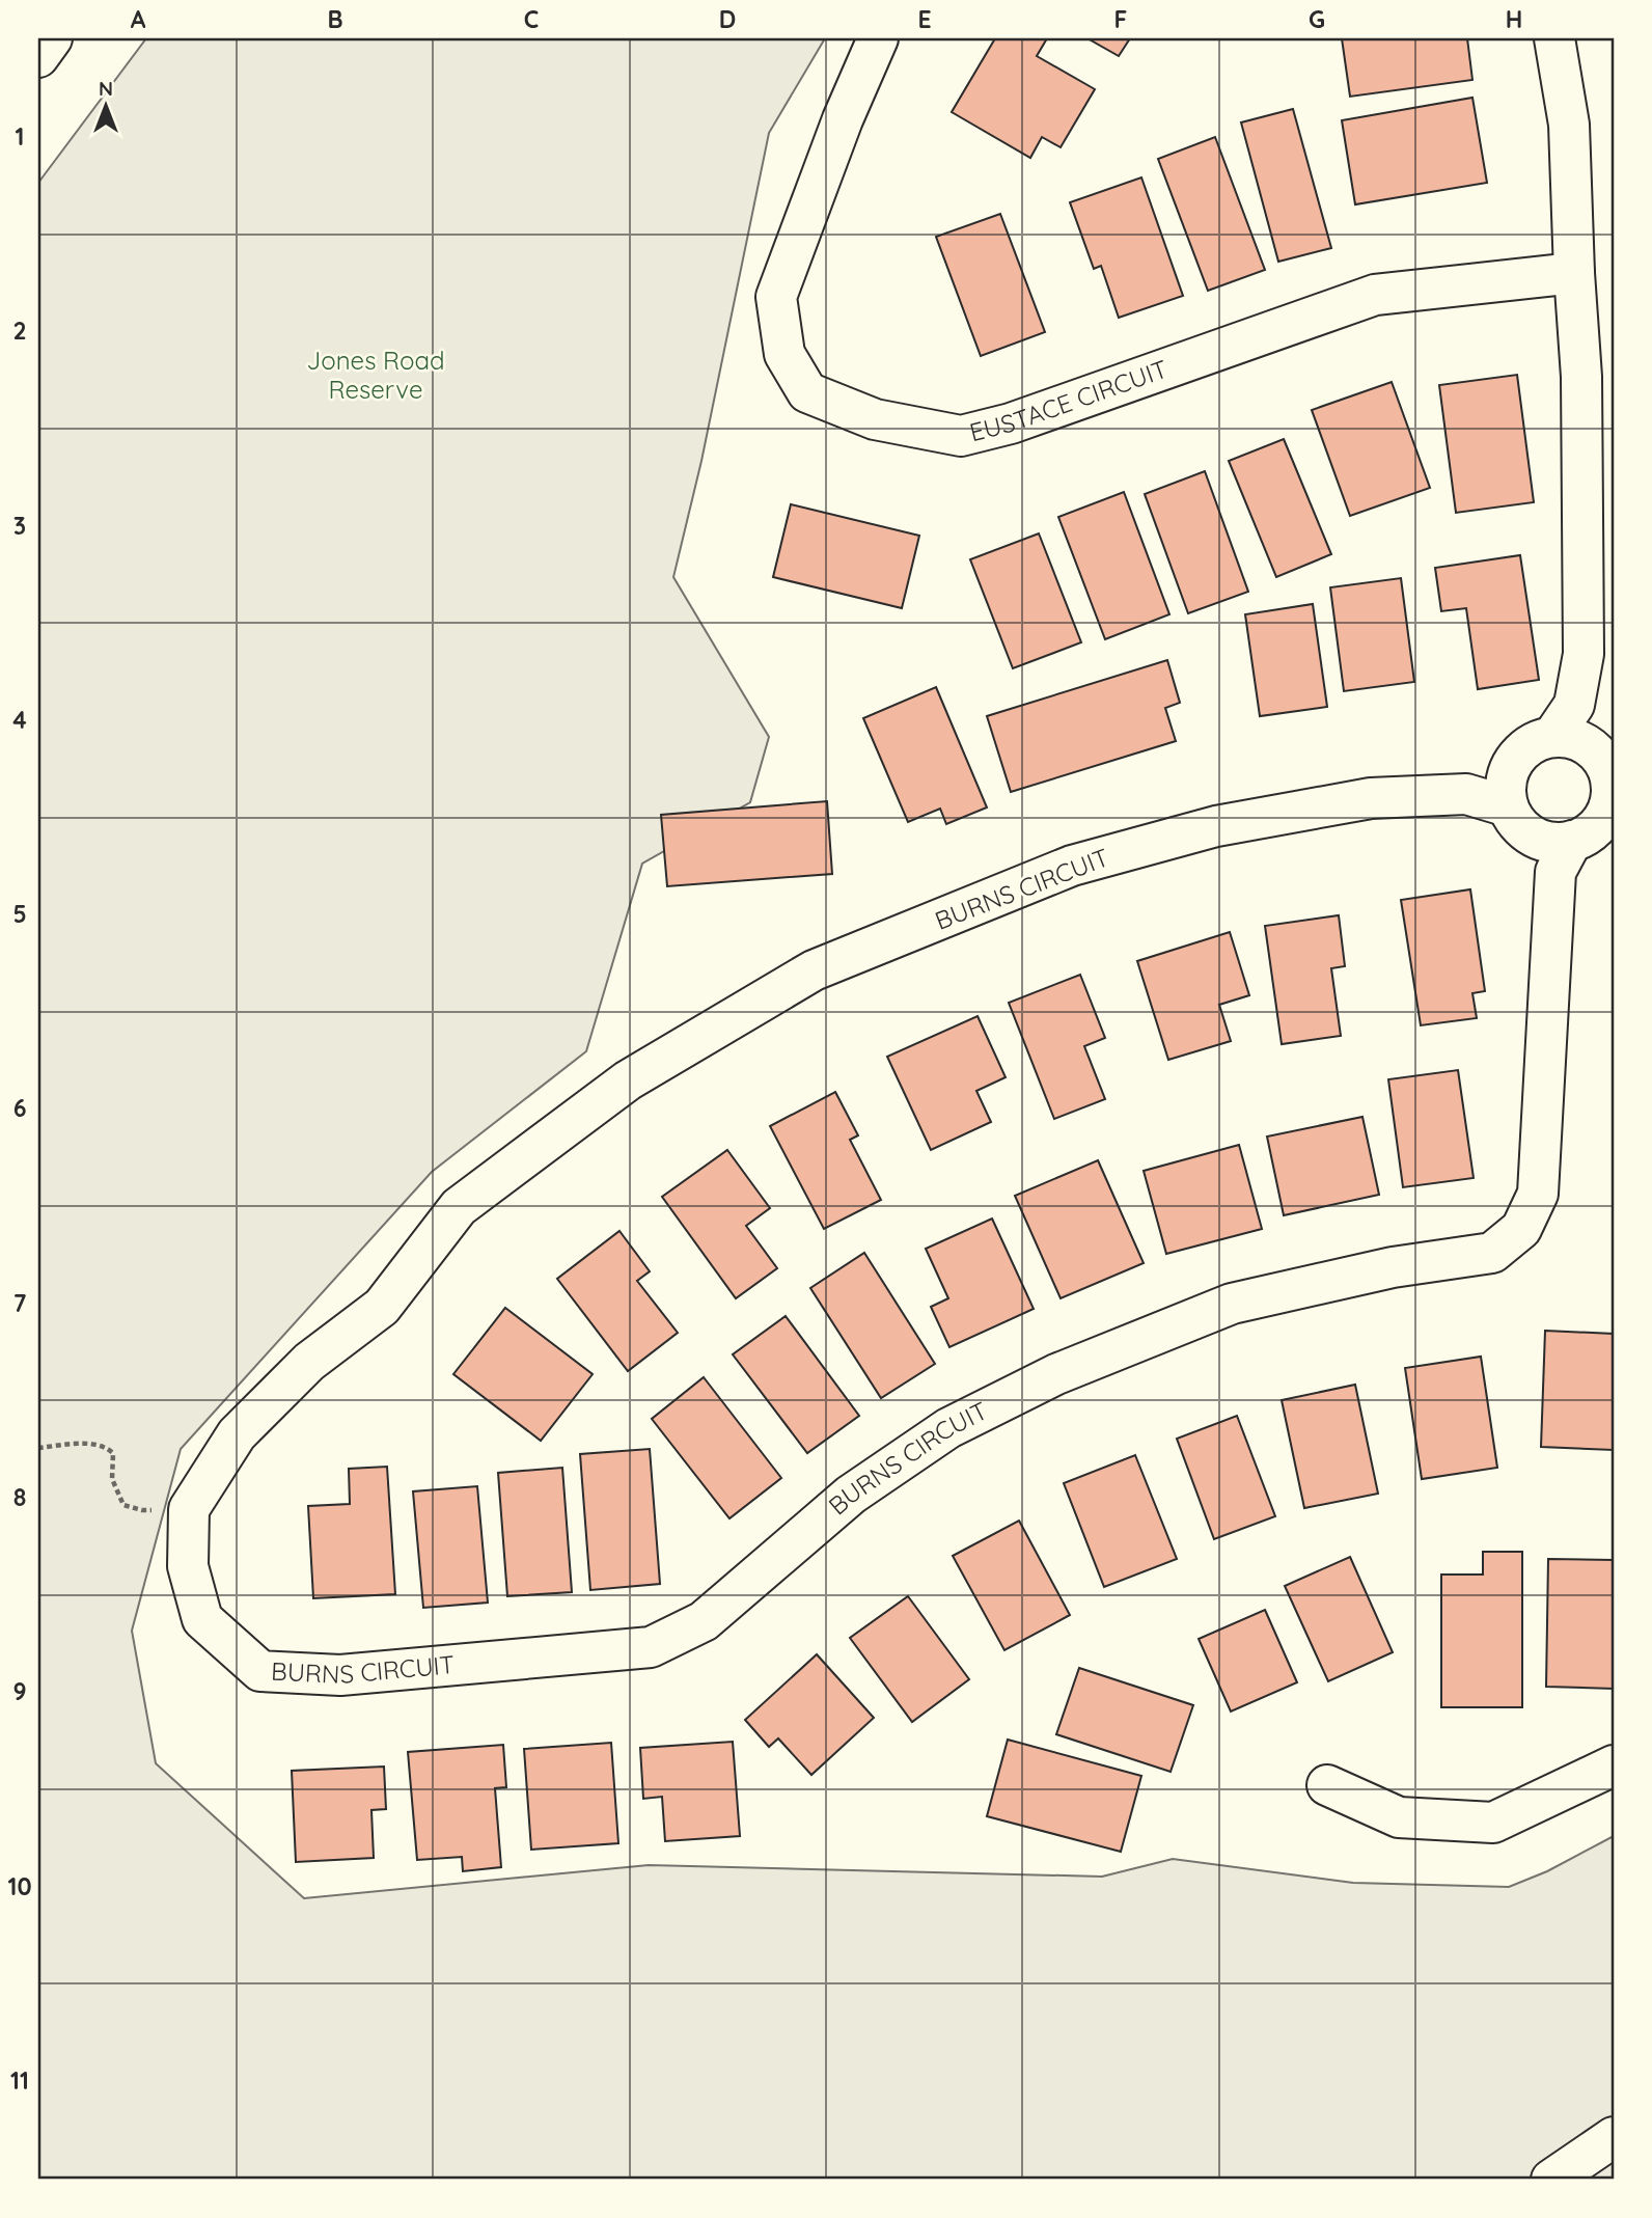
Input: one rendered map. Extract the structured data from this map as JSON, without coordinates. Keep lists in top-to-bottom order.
{
  "streets": {
    "street": ["EUSTACE CIRCUIT", "BURNS CIRCUIT"]
  },
  "parks": ["Jones Road Reserve"],
  "north": "top",
  "grid": {
    "columns": [
      "A",
      "B",
      "C",
      "D",
      "E",
      "F",
      "G",
      "H"
    ],
    "rows": [
      "1",
      "2",
      "3",
      "4",
      "5",
      "6",
      "7",
      "8",
      "9",
      "10",
      "11"
    ]
  }
}
